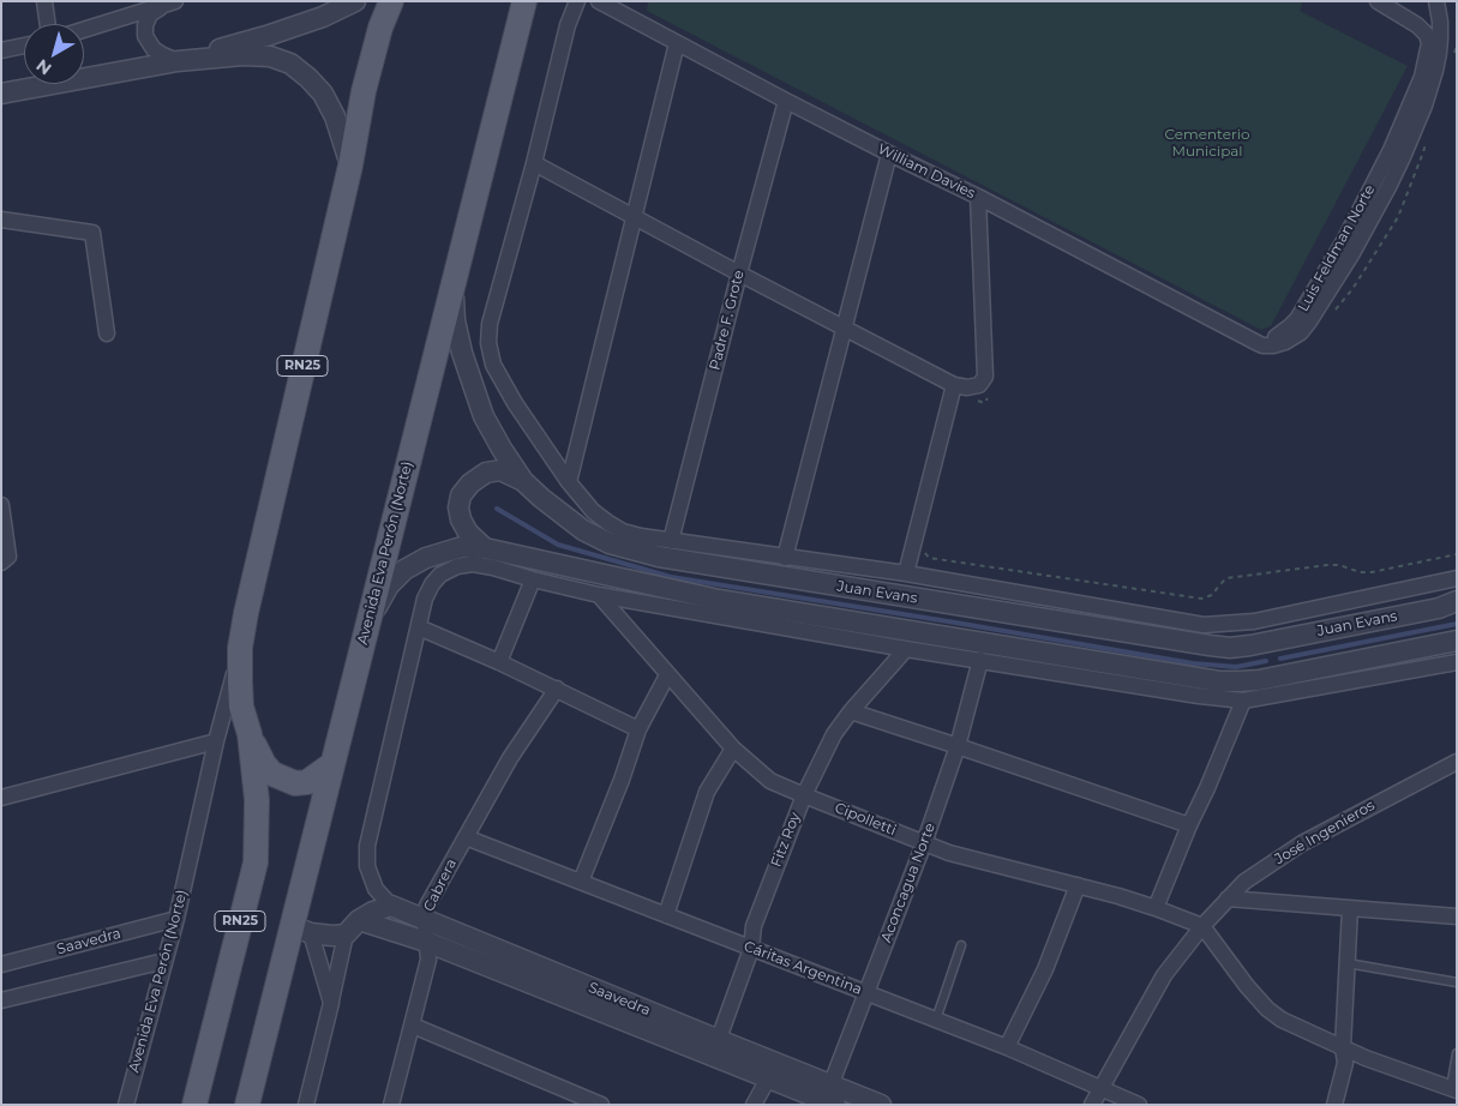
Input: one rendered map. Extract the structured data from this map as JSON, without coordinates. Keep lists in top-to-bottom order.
{
  "streets": {
    "main road": ["RN25", "Avenida Eva Perón (Norte)"],
    "street": [
      "William Davies",
      "Luis Feldman Norte",
      "Padre F. Grote",
      "Juan Evans",
      "Cipolletti",
      "José Ingenieros",
      "Fitz Roy",
      "Aconcagua Norte",
      "Cabrera",
      "Saavedra",
      "Cáritas Argentina"
    ]
  },
  "crossings": [
    ["William Davies", "Luis Feldman Norte"],
    ["William Davies", "Padre F. Grote"],
    ["Padre F. Grote", "Juan Evans"],
    ["Avenida Eva Perón (Norte)", "Juan Evans"],
    ["Avenida Eva Perón (Norte)", "Saavedra"],
    ["Cipolletti", "José Ingenieros"],
    ["Cipolletti", "Fitz Roy"],
    ["Cipolletti", "Aconcagua Norte"],
    ["José Ingenieros", "Cáritas Argentina"],
    ["Fitz Roy", "Saavedra"],
    ["Fitz Roy", "Cáritas Argentina"],
    ["Aconcagua Norte", "Saavedra"],
    ["Aconcagua Norte", "Cáritas Argentina"],
    ["Cabrera", "Saavedra"],
    ["Cabrera", "Cáritas Argentina"]
  ],
  "parks": ["Cementerio Municipal"],
  "north": "bottom left"
}
